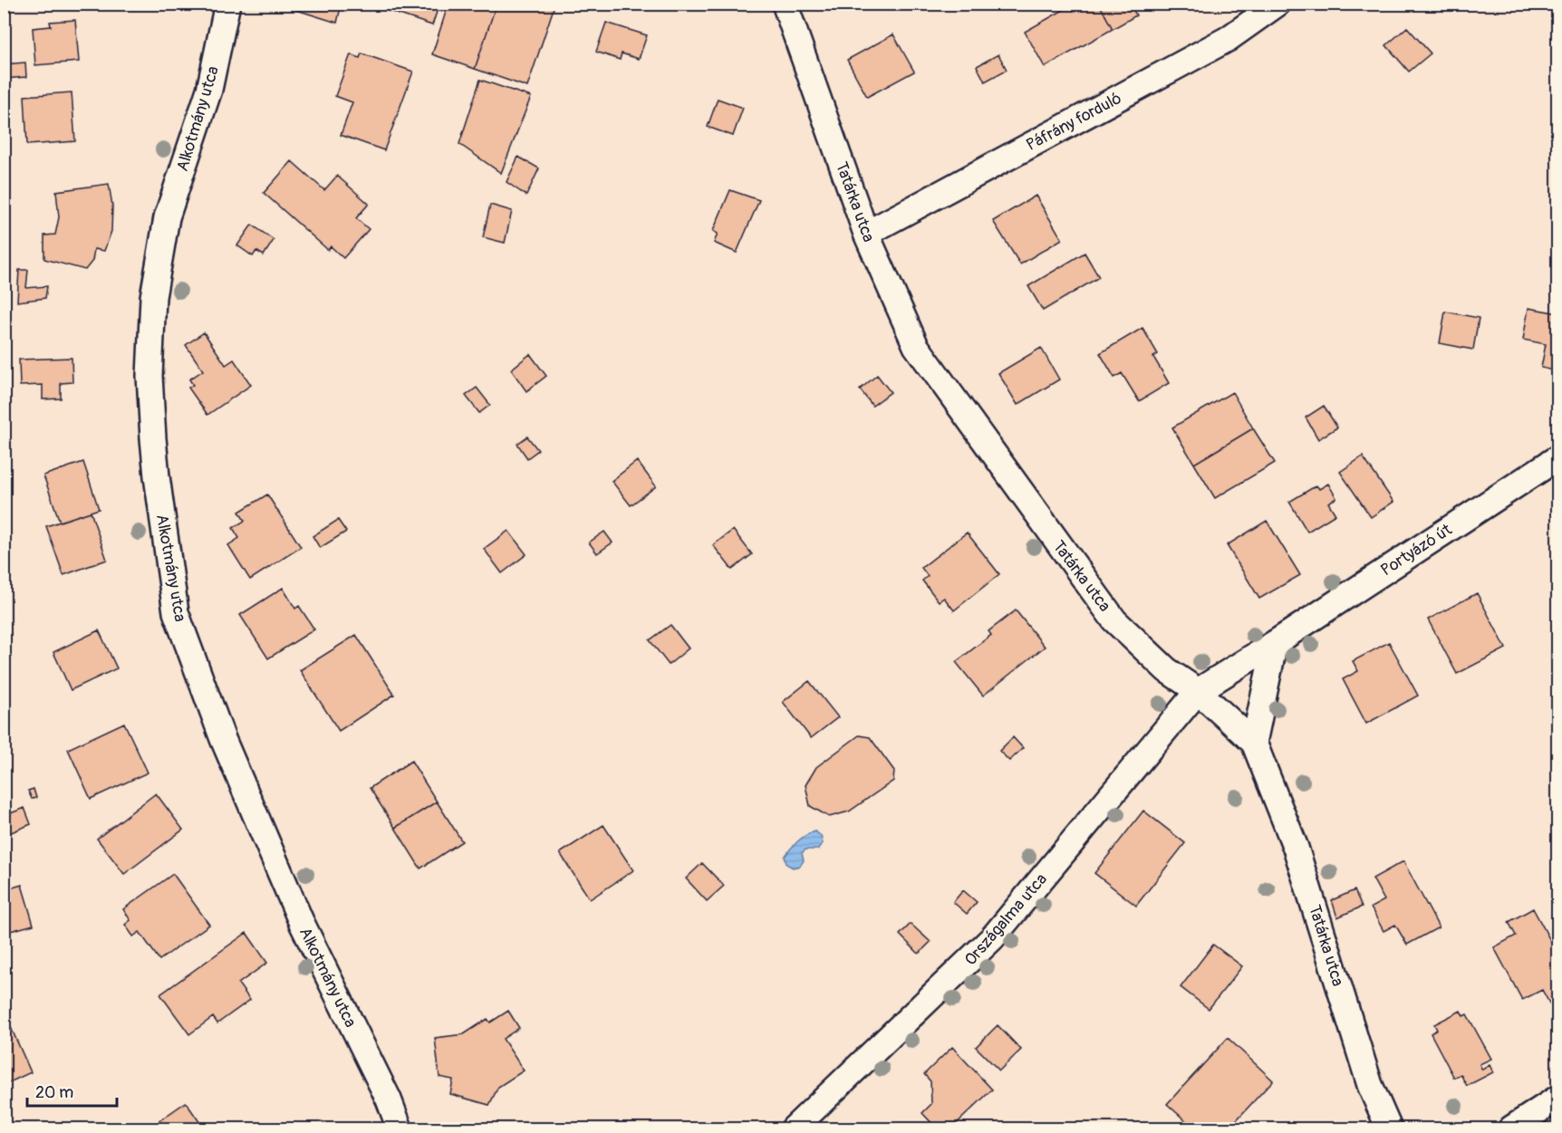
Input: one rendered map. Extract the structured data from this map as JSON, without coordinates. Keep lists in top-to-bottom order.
{
  "streets": {
    "street": [
      "Alkotmány utca",
      "Páfrány forduló",
      "Tatárka utca",
      "Portyázó út",
      "Országalma utca"
    ]
  },
  "crossings": [
    ["Páfrány forduló", "Tatárka utca"],
    ["Tatárka utca", "Portyázó út"],
    ["Tatárka utca", "Országalma utca"],
    ["Portyázó út", "Országalma utca"]
  ],
  "scale_bar": "20 m"
}
